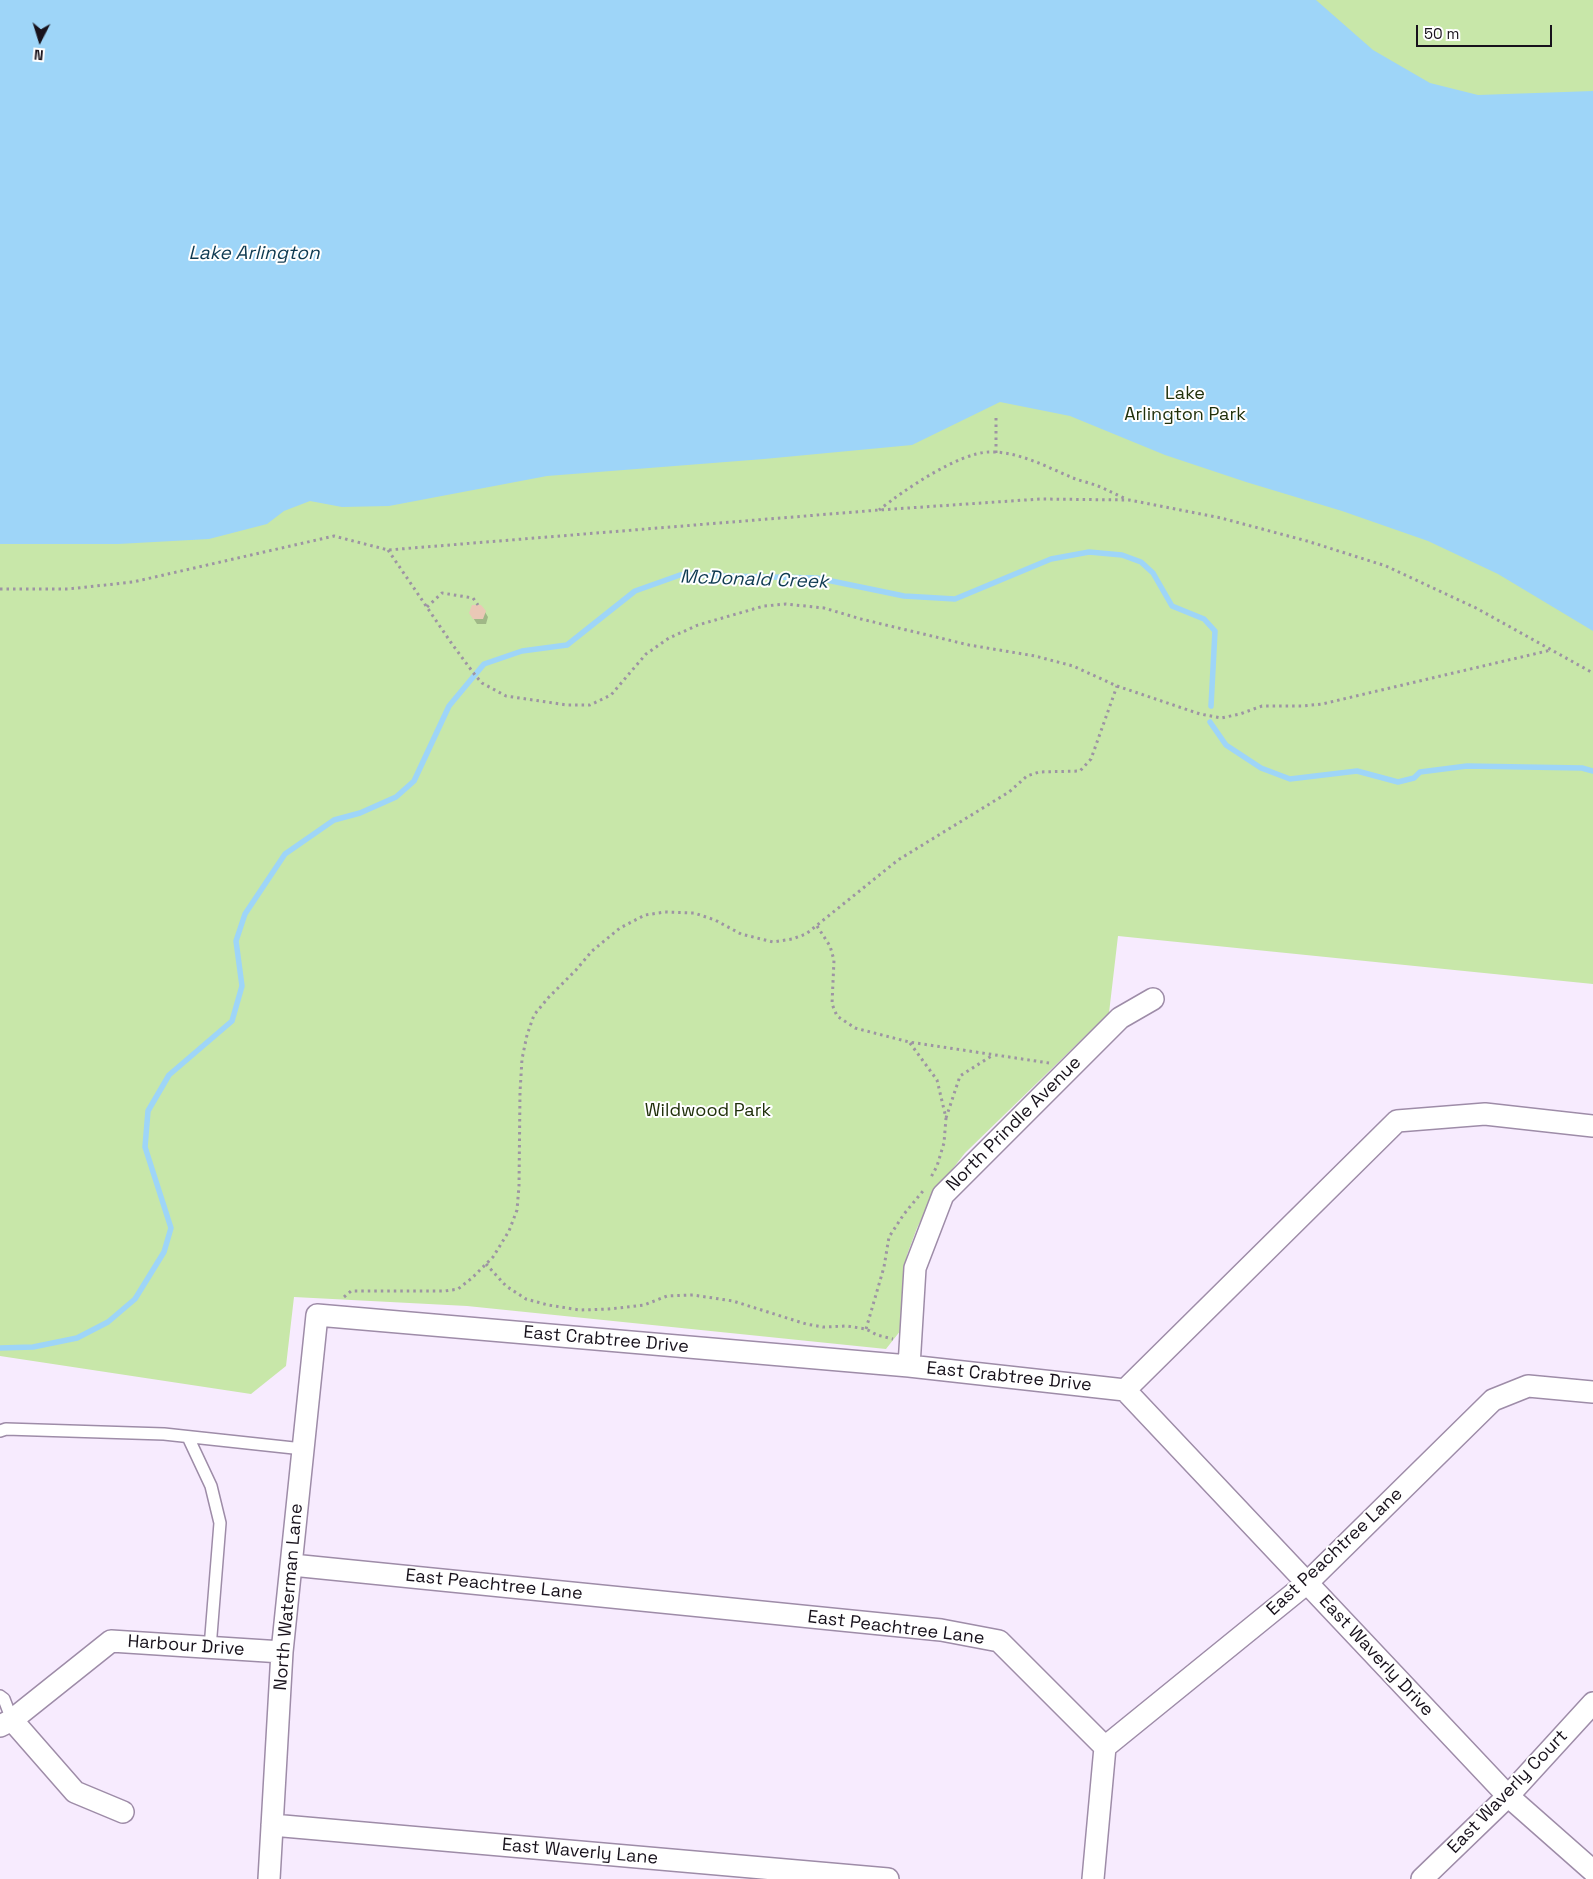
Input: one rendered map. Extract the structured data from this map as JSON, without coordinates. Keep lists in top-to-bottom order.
{
  "streets": {
    "street": [
      "North Prindle Avenue",
      "East Crabtree Drive",
      "East Peachtree Lane",
      "North Waterman Lane",
      "Harbour Drive",
      "East Waverly Drive",
      "East Waverly Court",
      "East Waverly Lane"
    ]
  },
  "crossings": [
    ["North Prindle Avenue", "East Crabtree Drive"],
    ["East Crabtree Drive", "North Waterman Lane"],
    ["East Crabtree Drive", "East Waverly Drive"],
    ["East Peachtree Lane", "North Waterman Lane"],
    ["East Peachtree Lane", "East Waverly Drive"],
    ["North Waterman Lane", "Harbour Drive"],
    ["North Waterman Lane", "East Waverly Lane"],
    ["East Waverly Drive", "East Waverly Court"]
  ],
  "water": ["Lake Arlington", "McDonald Creek"],
  "parks": ["Lake Arlington Park", "Wildwood Park"],
  "scale_bar": "50 m",
  "north": "bottom"
}
